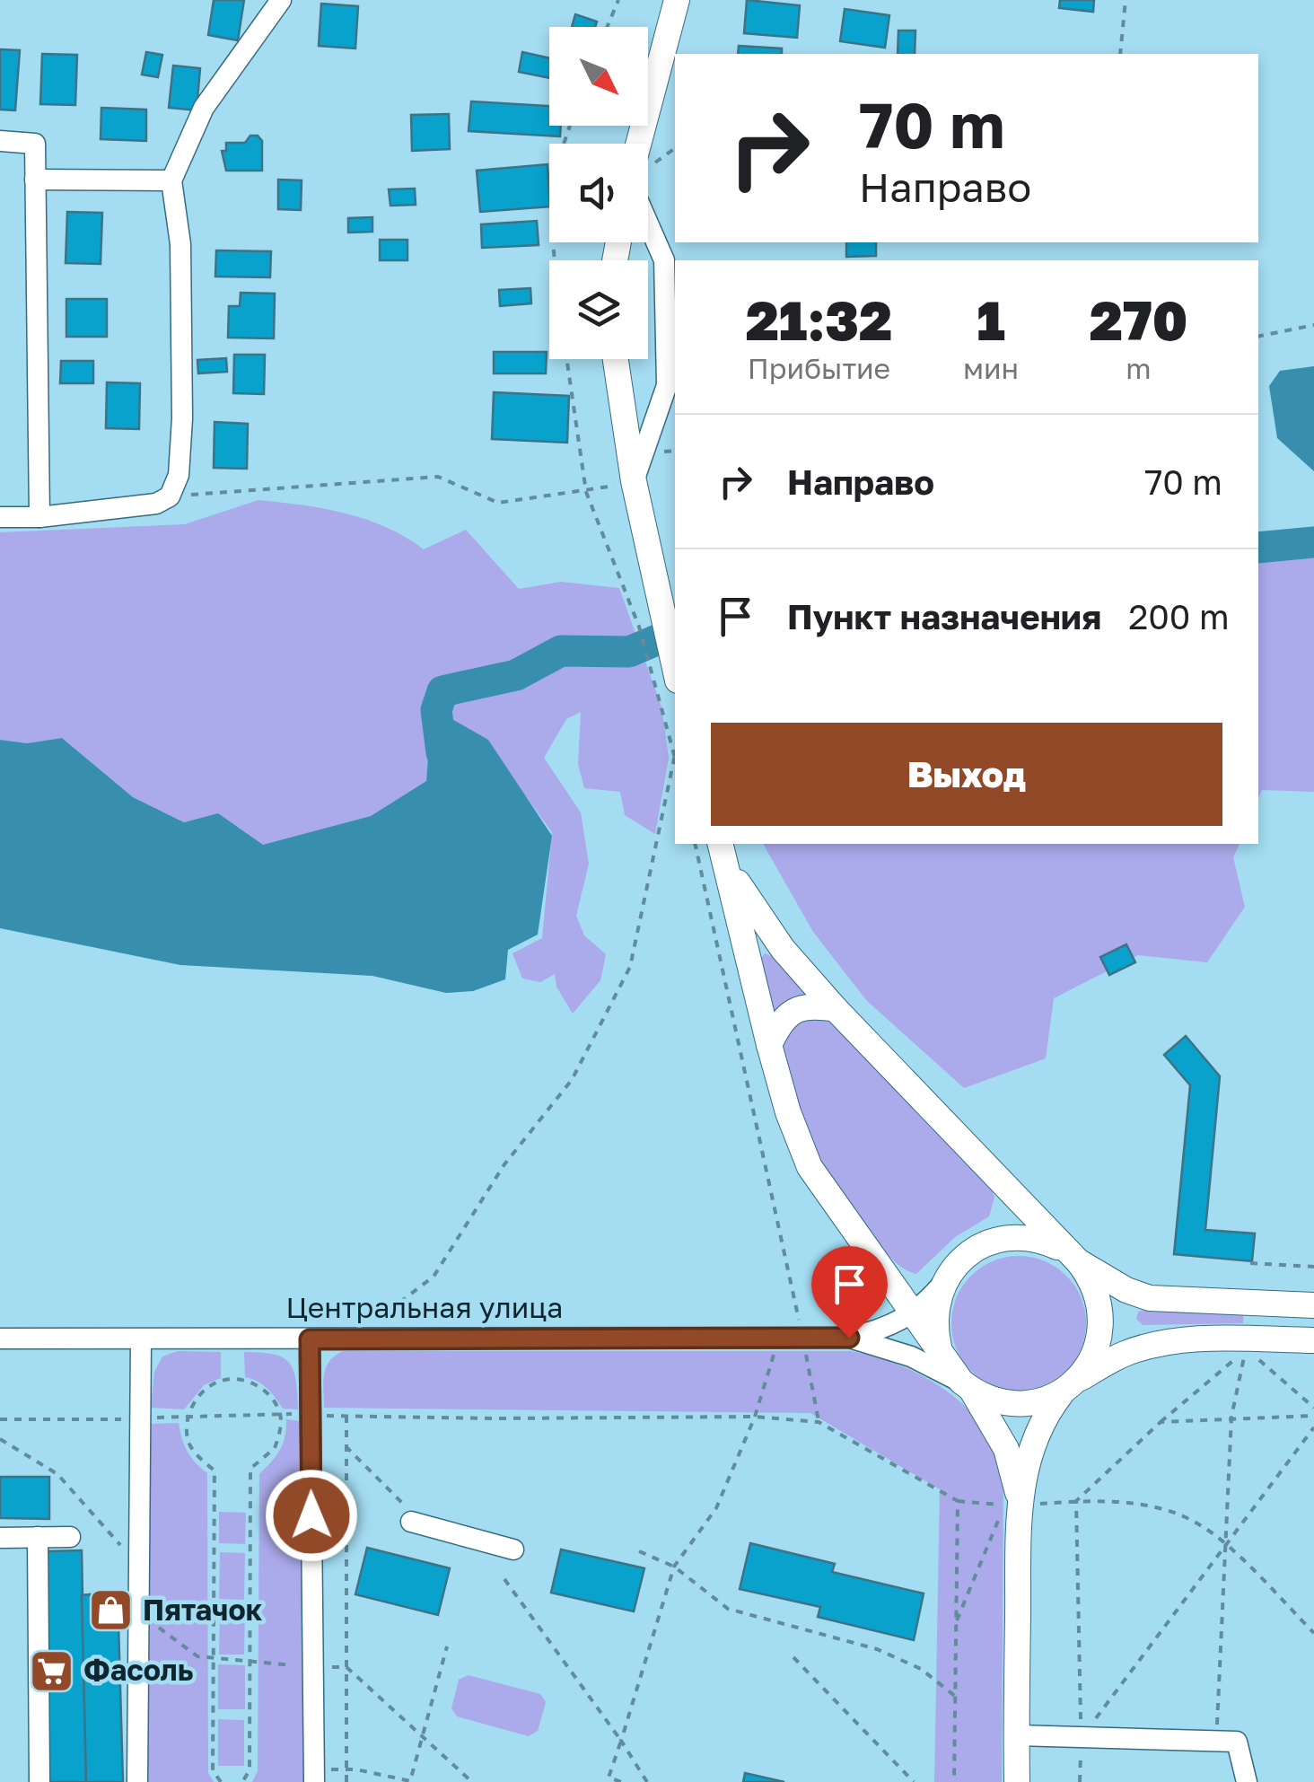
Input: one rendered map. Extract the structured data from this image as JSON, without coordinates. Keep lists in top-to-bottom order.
{
  "streets": {
    "street": ["Центральная улица"]
  },
  "places": {
    "shop": ["Пятачок"],
    "supermarket": ["Фасоль"]
  },
  "north": "bottom right",
  "page": {
    "turn": ["70 m", "Направо"],
    "eta": [
      "21:32",
      "Прибытие",
      "1",
      "мин",
      "270",
      "m"
    ],
    "list": [
      {
        "name": "Направо",
        "value": "70 m"
      },
      {
        "name": "Пункт назначения",
        "value": "200 m"
      }
    ],
    "buttons": "Выход"
  }
}
